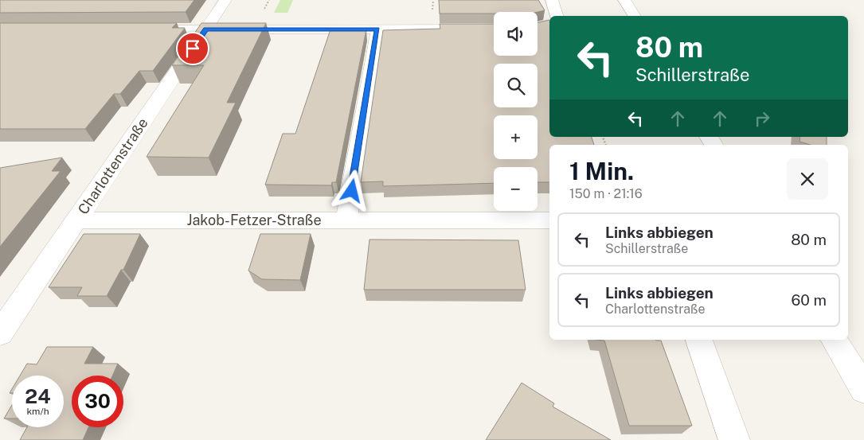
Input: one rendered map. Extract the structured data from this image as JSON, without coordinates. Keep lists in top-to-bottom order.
{
  "streets": {
    "street": ["Charlottenstraße", "Jakob-Fetzer-Straße"]
  },
  "crossings": [
    ["Charlottenstraße", "Jakob-Fetzer-Straße"]
  ],
  "page": {
    "map_buttons": ["+", "−"],
    "turn": ["80 m", "Schillerstraße"],
    "heading": ["1 Min.", "150 m · 21:16"],
    "list": [
      {
        "name": "Links abbiegen",
        "note": "Schillerstraße",
        "value": "80 m"
      },
      {
        "name": "Links abbiegen",
        "note": "Charlottenstraße",
        "value": "60 m"
      }
    ],
    "speed": "24 km/h",
    "limit": "30"
  }
}
